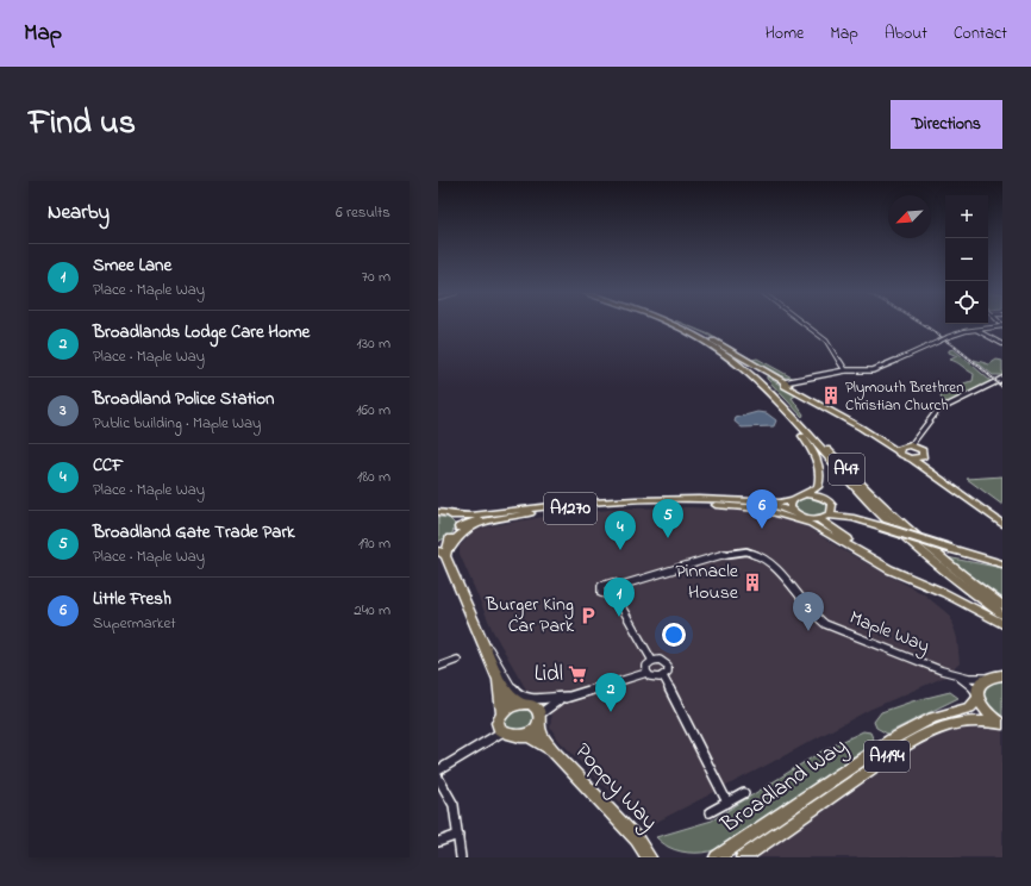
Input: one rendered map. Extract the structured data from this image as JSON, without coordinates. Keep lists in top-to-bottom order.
{
  "streets": {
    "highway": [
      "A47",
      "A1270",
      "A1194",
      "Broadland Way",
      "Poppy Way"
    ],
    "street": ["Maple Way"]
  },
  "crossings": [
    ["Maple Way", "Broadland Way"]
  ],
  "places": {
    "building": ["Plymouth Brethren Christian Church", "Pinnacle House"],
    "parking": ["Burger King Car Park"],
    "supermarket": ["Lidl"]
  },
  "north": "bottom left",
  "page": {
    "header": "Map",
    "nav": [
      "Home",
      "Map",
      "About",
      "Contact"
    ],
    "title": "Find us",
    "buttons": "Directions",
    "heading": ["Nearby", "6 results"],
    "map_buttons": ["+", "−"],
    "list": [
      {
        "mark": "1",
        "name": "Smee Lane",
        "note": "Place · Maple Way",
        "value": "70 m"
      },
      {
        "mark": "2",
        "name": "Broadlands Lodge Care Home",
        "note": "Place · Maple Way",
        "value": "130 m"
      },
      {
        "mark": "3",
        "name": "Broadland Police Station",
        "note": "Public building · Maple Way",
        "value": "160 m"
      },
      {
        "mark": "4",
        "name": "CCF",
        "note": "Place · Maple Way",
        "value": "180 m"
      },
      {
        "mark": "5",
        "name": "Broadland Gate Trade Park",
        "note": "Place · Maple Way",
        "value": "190 m"
      },
      {
        "mark": "6",
        "name": "Little Fresh",
        "note": "Supermarket",
        "value": "240 m"
      }
    ],
    "pins": [
      "6",
      "5",
      "4",
      "1",
      "3",
      "2"
    ]
  }
}
